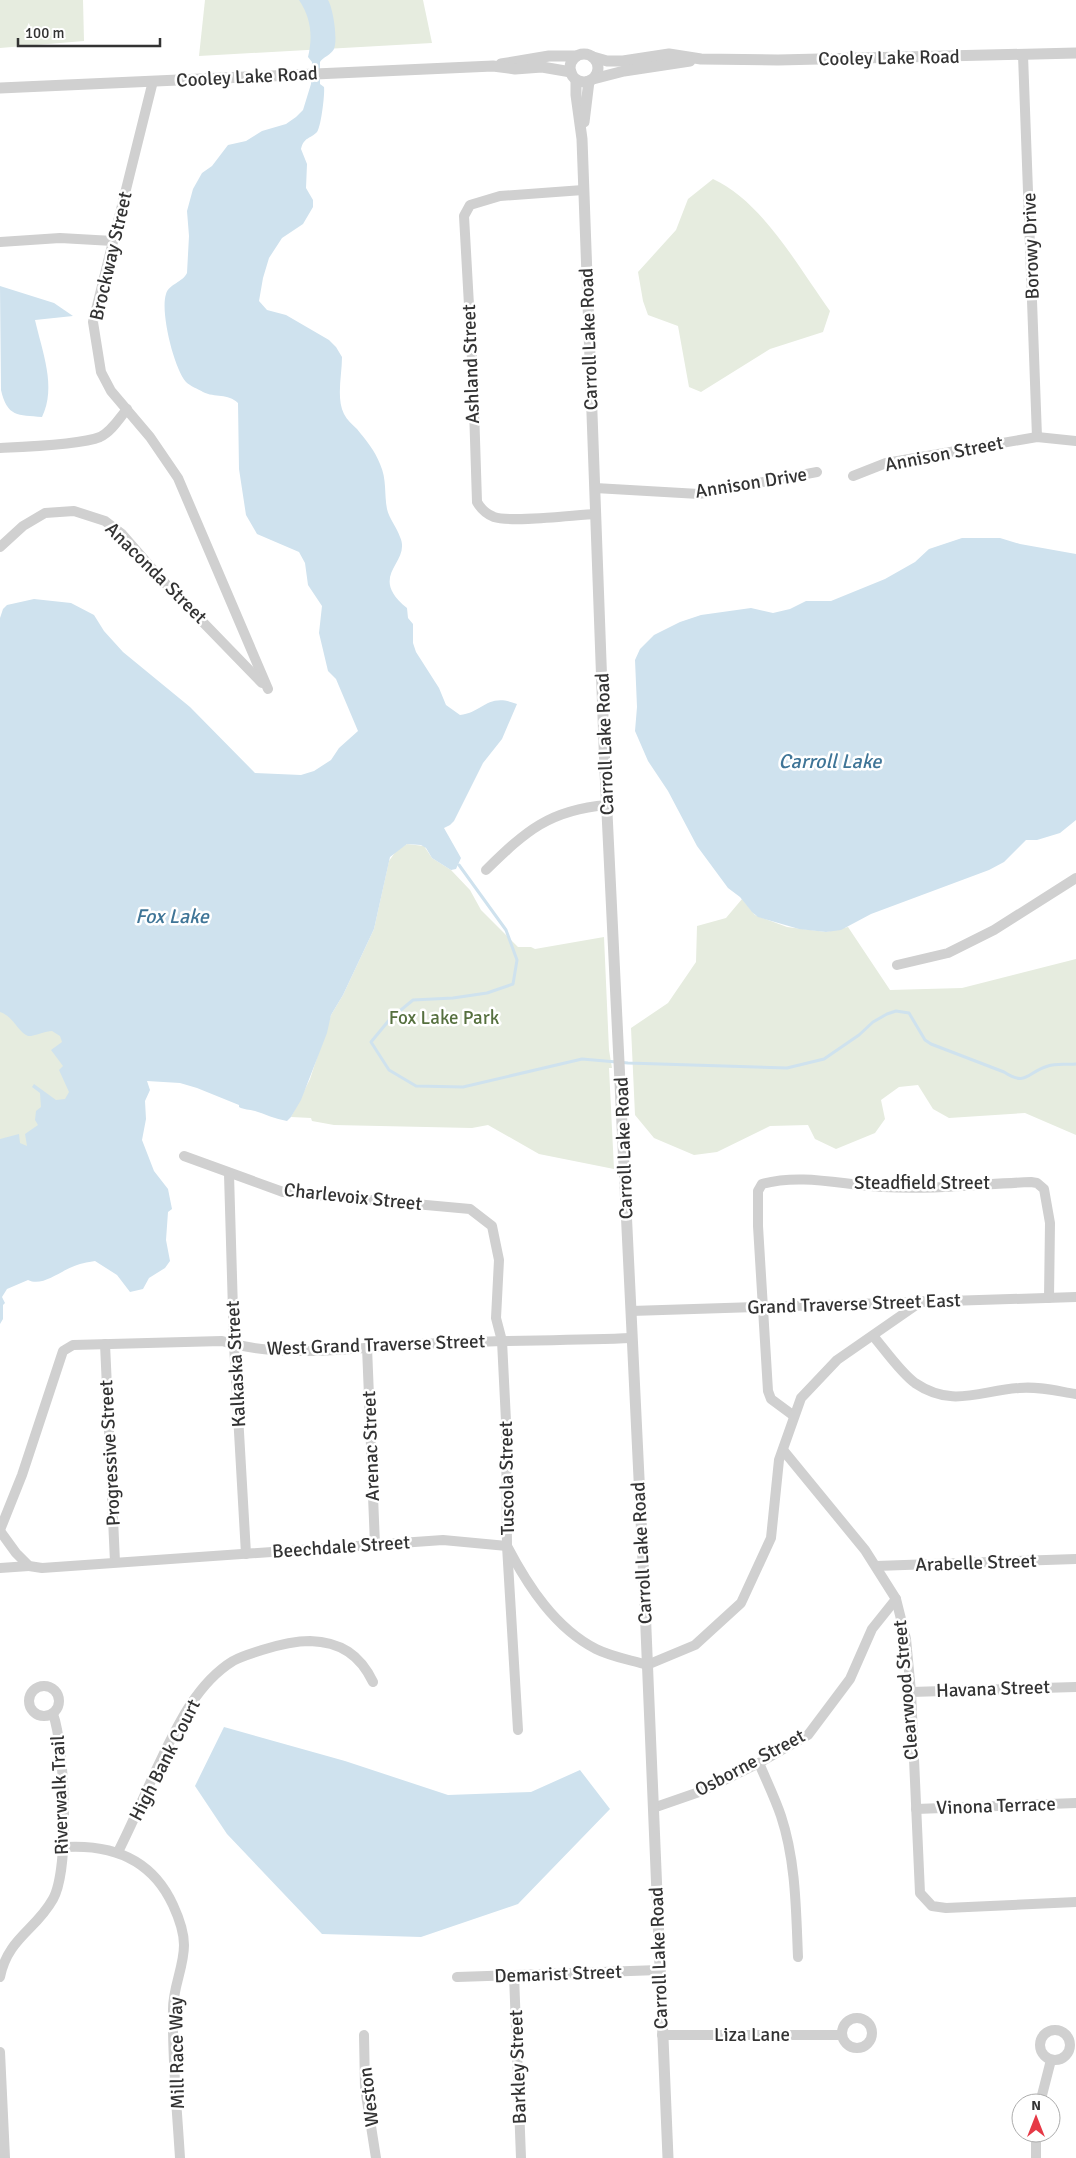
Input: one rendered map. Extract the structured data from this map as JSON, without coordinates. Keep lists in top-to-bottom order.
{
  "streets": {
    "street": [
      "Cooley Lake Road",
      "Borowy Drive",
      "Brockway Street",
      "Carroll Lake Road",
      "Ashland Street",
      "Annison Street",
      "Annison Drive",
      "Anaconda Street",
      "Steadfield Street",
      "Charlevoix Street",
      "Grand Traverse Street East",
      "West Grand Traverse Street",
      "Kalkaska Street",
      "Arenac Street",
      "Progressive Street",
      "Tuscola Street",
      "Beechdale Street",
      "Arabelle Street",
      "Havana Street",
      "Clearwood Street",
      "High Bank Court",
      "Osborne Street",
      "Riverwalk Trail",
      "Vinona Terrace",
      "Demarist Street",
      "Liza Lane",
      "Mill Race Way",
      "Barkley Street",
      "Weston"
    ]
  },
  "crossings": [
    ["Cooley Lake Road", "Borowy Drive"],
    ["Cooley Lake Road", "Brockway Street"],
    ["Cooley Lake Road", "Carroll Lake Road"],
    ["Borowy Drive", "Annison Street"],
    ["Brockway Street", "Anaconda Street"],
    ["Carroll Lake Road", "Ashland Street"],
    ["Carroll Lake Road", "Annison Drive"],
    ["Carroll Lake Road", "Grand Traverse Street East"],
    ["Carroll Lake Road", "West Grand Traverse Street"],
    ["Carroll Lake Road", "Osborne Street"],
    ["Carroll Lake Road", "Demarist Street"],
    ["Carroll Lake Road", "Liza Lane"],
    ["Steadfield Street", "Grand Traverse Street East"],
    ["Charlevoix Street", "Kalkaska Street"],
    ["Charlevoix Street", "Tuscola Street"],
    ["West Grand Traverse Street", "Kalkaska Street"],
    ["West Grand Traverse Street", "Arenac Street"],
    ["West Grand Traverse Street", "Progressive Street"],
    ["West Grand Traverse Street", "Tuscola Street"],
    ["Kalkaska Street", "Beechdale Street"],
    ["Arenac Street", "Beechdale Street"],
    ["Progressive Street", "Beechdale Street"],
    ["Tuscola Street", "Beechdale Street"],
    ["Arabelle Street", "Clearwood Street"],
    ["Havana Street", "Clearwood Street"],
    ["Clearwood Street", "Osborne Street"],
    ["Clearwood Street", "Vinona Terrace"],
    ["High Bank Court", "Mill Race Way"],
    ["Riverwalk Trail", "Mill Race Way"],
    ["Demarist Street", "Barkley Street"]
  ],
  "water": ["Carroll Lake", "Fox Lake"],
  "parks": ["Fox Lake Park"],
  "scale_bar": "100 m",
  "north": "top"
}
